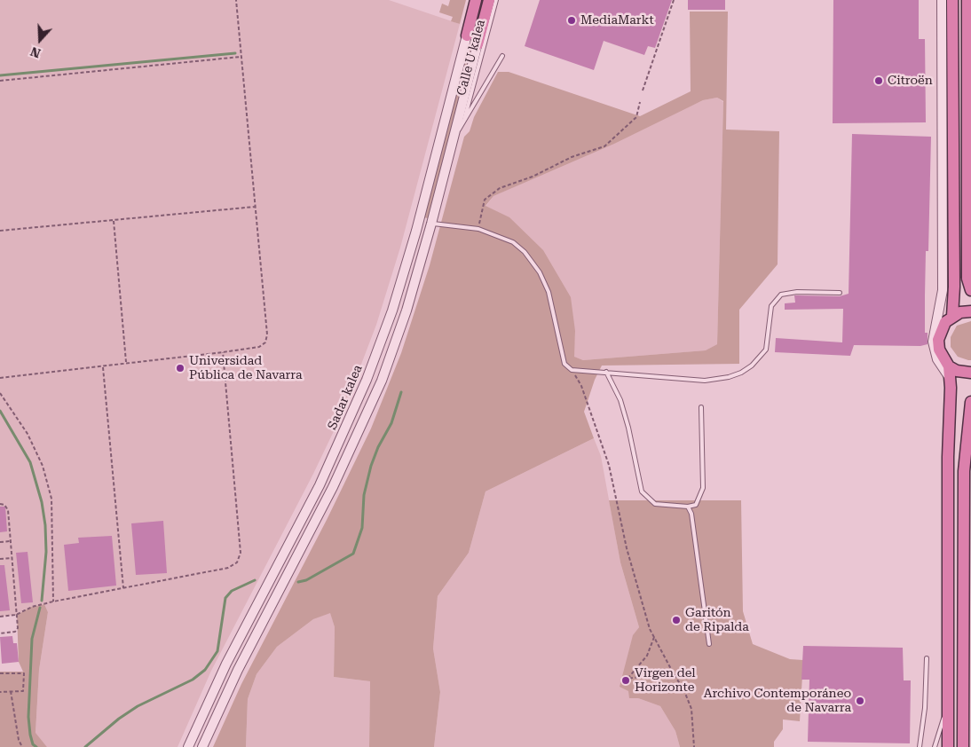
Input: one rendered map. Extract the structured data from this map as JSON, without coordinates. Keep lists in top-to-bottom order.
{
  "streets": {
    "street": ["Sadar kalea"],
    "lane": ["Calle U kalea"]
  },
  "places": [
    "MediaMarkt",
    "Citroën",
    "Universidad Pública de Navarra",
    "Garitón de Ripalda",
    "Virgen del Horizonte",
    "Archivo Contemporáneo de Navarra"
  ],
  "north": "bottom"
}
